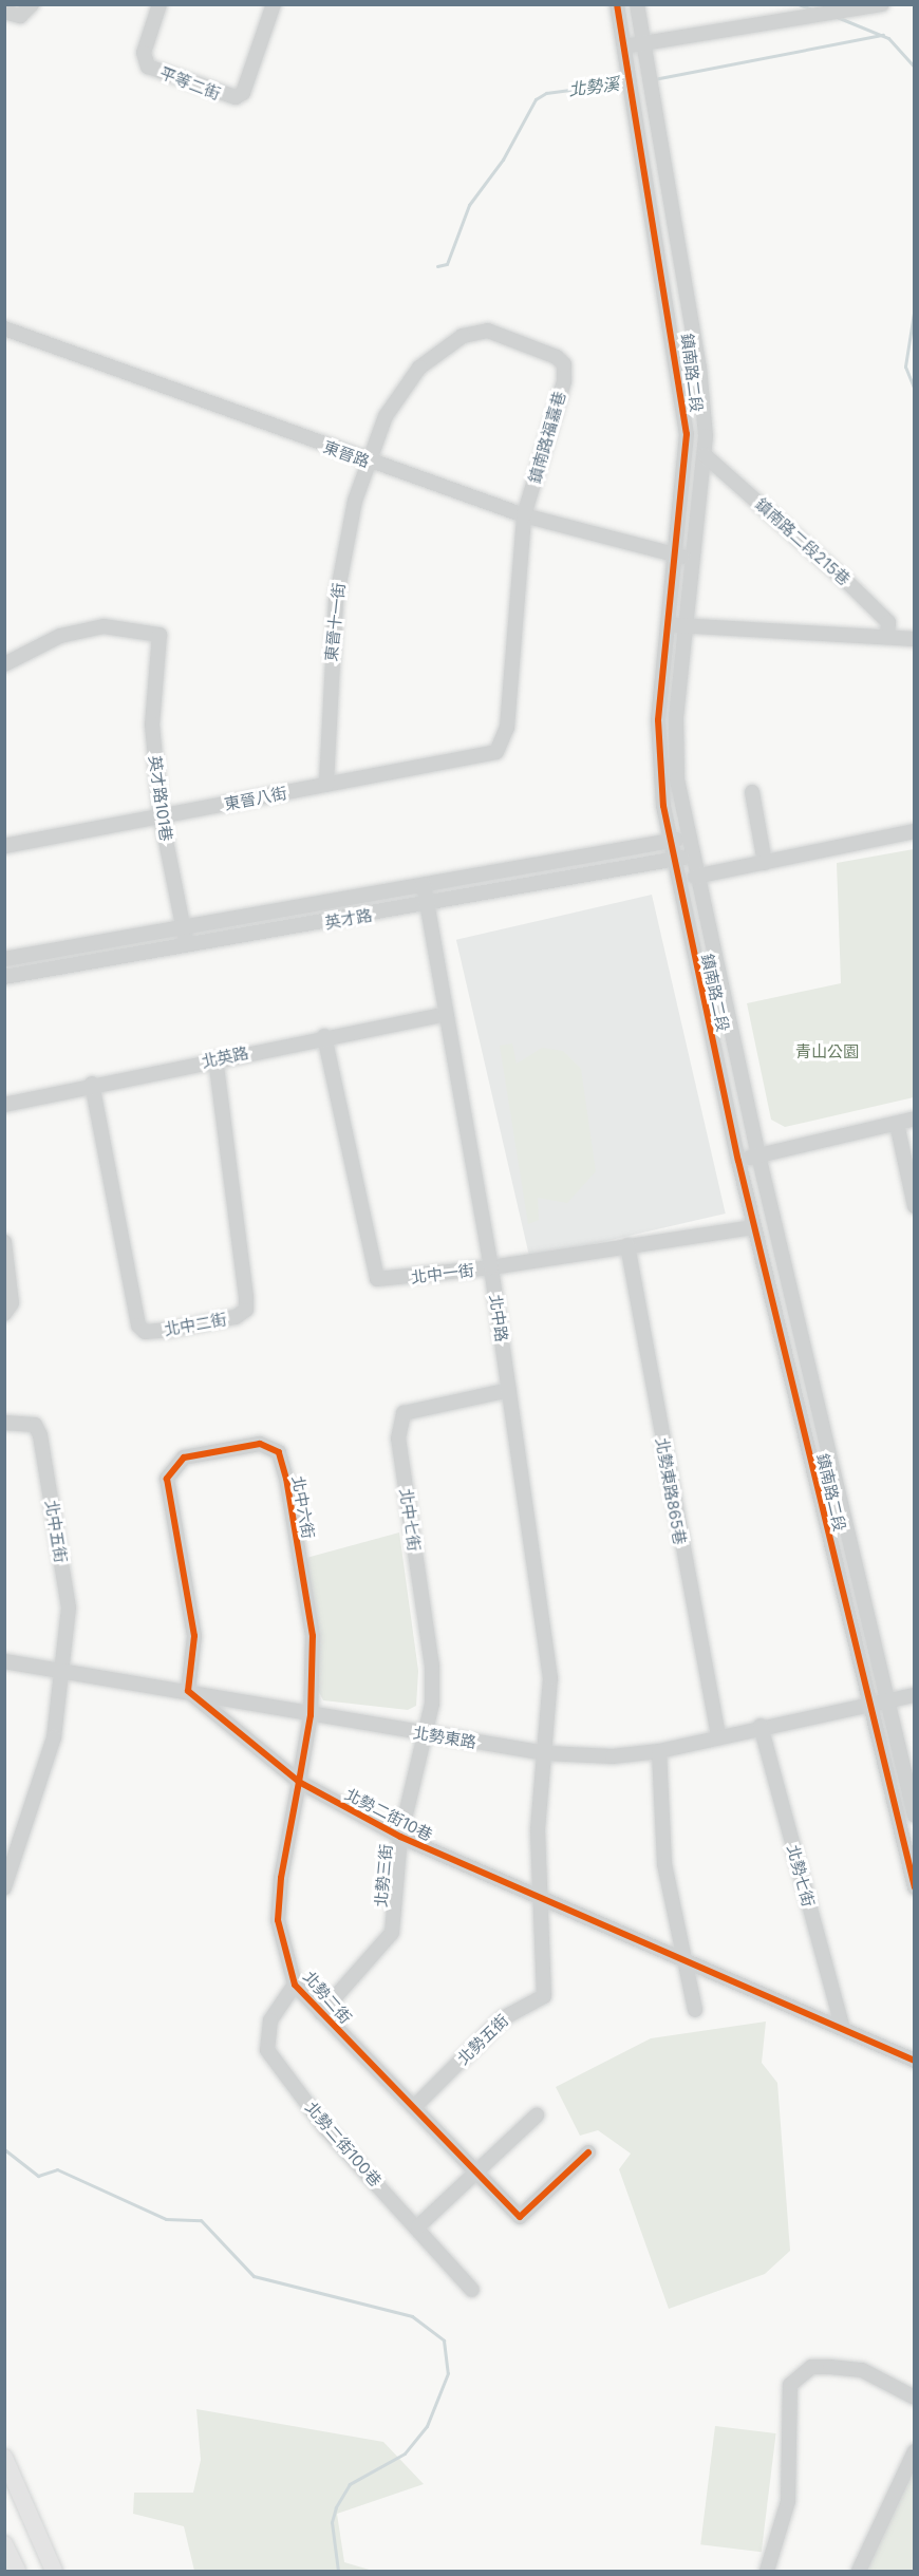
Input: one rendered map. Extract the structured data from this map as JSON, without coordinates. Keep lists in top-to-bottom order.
{
  "streets": {
    "street": [
      "平等二街",
      "鎮南路二段",
      "鎮南路福嘉巷",
      "東晉路",
      "鎮南路二段215巷",
      "東晉十一街",
      "英才路101巷",
      "東晉八街",
      "英才路",
      "北英路",
      "北中一街",
      "北中路",
      "北中二街",
      "北勢東路865巷",
      "北中六街",
      "北中七街",
      "北中五街",
      "北勢東路",
      "北勢二街10巷",
      "北勢三街",
      "北勢七街",
      "北勢二街",
      "北勢五街",
      "北勢二街100巷"
    ]
  },
  "crossings": [
    ["鎮南路二段", "東晉路"],
    ["鎮南路二段", "鎮南路二段215巷"],
    ["鎮南路二段", "英才路"],
    ["鎮南路二段", "北中一街"],
    ["鎮南路二段", "北勢東路"],
    ["鎮南路福嘉巷", "東晉路"],
    ["鎮南路福嘉巷", "東晉十一街"],
    ["鎮南路福嘉巷", "東晉八街"],
    ["東晉路", "東晉十一街"],
    ["東晉路", "東晉八街"],
    ["東晉十一街", "東晉八街"],
    ["英才路101巷", "東晉八街"],
    ["英才路101巷", "英才路"],
    ["英才路", "北中路"],
    ["北英路", "北中一街"],
    ["北英路", "北中路"],
    ["北英路", "北中二街"],
    ["北中一街", "北中路"],
    ["北中一街", "北勢東路865巷"],
    ["北中路", "北中七街"],
    ["北中路", "北勢東路"],
    ["北中路", "北勢五街"],
    ["北勢東路865巷", "北勢東路"],
    ["北中六街", "北勢東路"],
    ["北中六街", "北勢二街10巷"],
    ["北中六街", "北勢二街"],
    ["北中七街", "北勢東路"],
    ["北中七街", "北勢三街"],
    ["北中五街", "北勢東路"],
    ["北勢東路", "北勢二街10巷"],
    ["北勢東路", "北勢三街"],
    ["北勢東路", "北勢七街"],
    ["北勢東路", "北勢二街"],
    ["北勢東路", "北勢五街"],
    ["北勢二街10巷", "北勢三街"],
    ["北勢二街10巷", "北勢七街"],
    ["北勢二街10巷", "北勢二街"],
    ["北勢二街10巷", "北勢五街"],
    ["北勢三街", "北勢二街"],
    ["北勢二街", "北勢五街"],
    ["北勢二街", "北勢二街100巷"]
  ],
  "water": ["北勢溪"],
  "parks": ["青山公園"]
}
